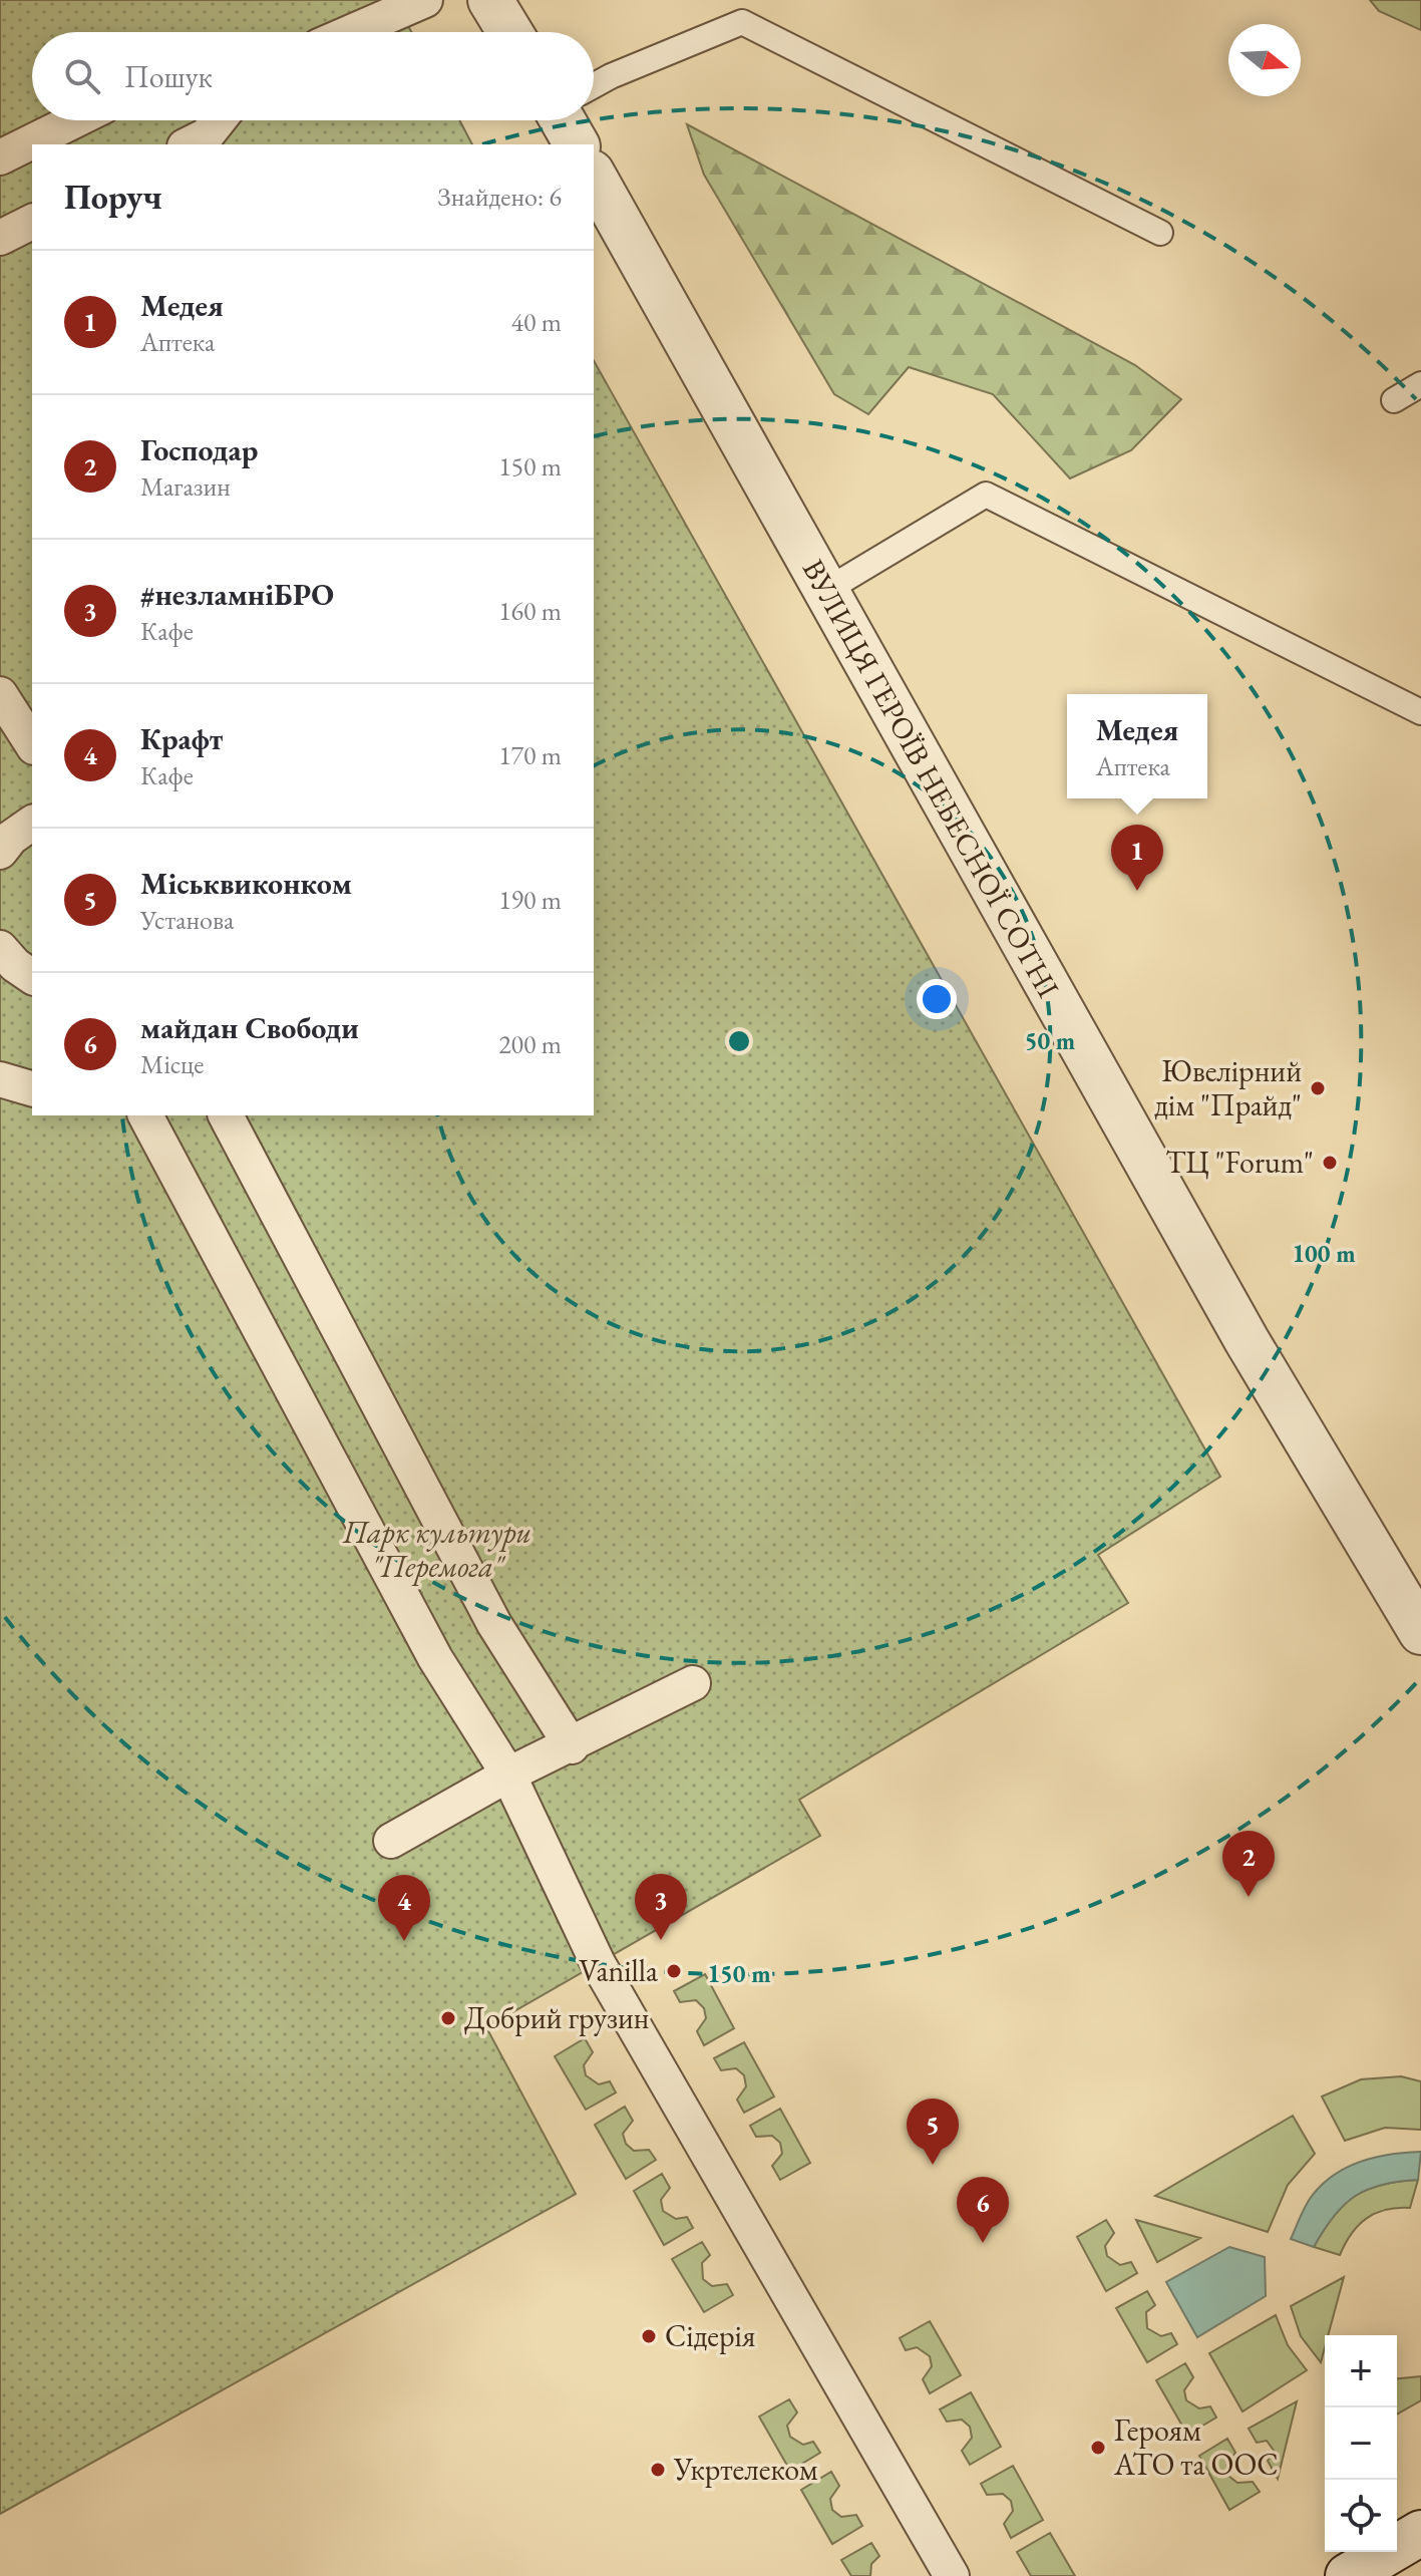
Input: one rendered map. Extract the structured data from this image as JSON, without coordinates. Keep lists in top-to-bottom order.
{
  "streets": {
    "street": ["ВУЛИЦЯ ГЕРОЇВ НЕБЕСНОЇ СОТНІ"]
  },
  "parks": ["Парк культури \"Перемога\""],
  "places": [
    "Ювелірний дім \"Прайд\"",
    "ТЦ \"Forum\"",
    "Vanilla",
    "Добрий грузин",
    "Сідерія",
    "Героям АТО та ООС",
    "Укртелеком"
  ],
  "north": "right",
  "page": {
    "search": "Пошук",
    "heading": ["Поруч", "Знайдено: 6"],
    "list": [
      {
        "mark": "1",
        "name": "Медея",
        "note": "Аптека",
        "value": "40 m"
      },
      {
        "mark": "2",
        "name": "Господар",
        "note": "Магазин",
        "value": "150 m"
      },
      {
        "mark": "3",
        "name": "#незламніБРО",
        "note": "Кафе",
        "value": "160 m"
      },
      {
        "mark": "4",
        "name": "Крафт",
        "note": "Кафе",
        "value": "170 m"
      },
      {
        "mark": "5",
        "name": "Міськвиконком",
        "note": "Установа",
        "value": "190 m"
      },
      {
        "mark": "6",
        "name": "майдан Свободи",
        "note": "Місце",
        "value": "200 m"
      }
    ],
    "popup": ["Медея", "Аптека"],
    "pins": [
      "1",
      "2",
      "3",
      "4",
      "5",
      "6"
    ],
    "map_buttons": ["+", "−"]
  },
  "rings": ["50 m", "100 m", "150 m"]
}
